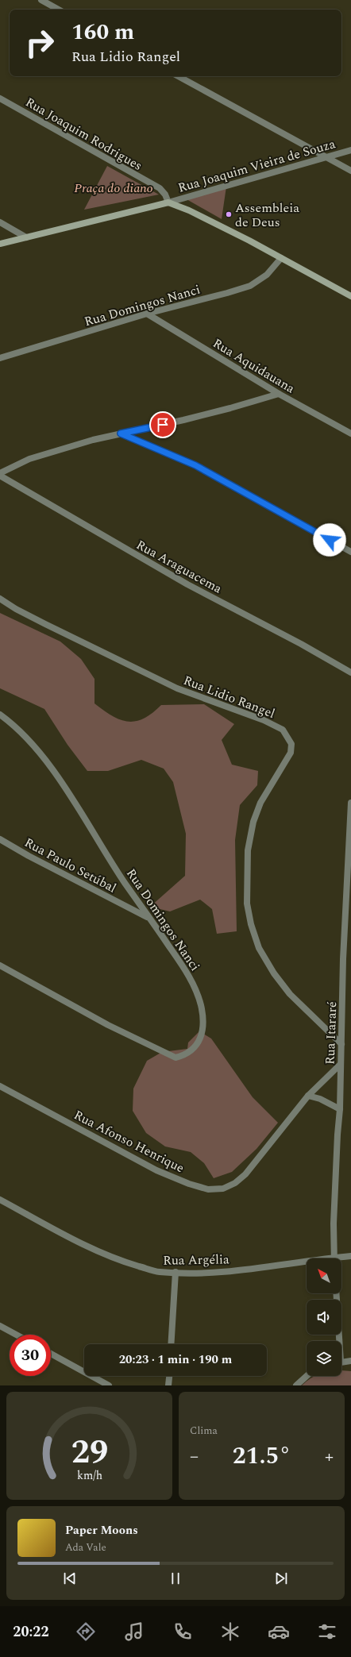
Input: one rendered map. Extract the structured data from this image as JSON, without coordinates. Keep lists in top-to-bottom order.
{
  "streets": {
    "street": [
      "Rua Joaquim Rodrigues",
      "Rua Joaquim Vieira de Souza",
      "Rua Domingos Nanci",
      "Rua Aquidauana",
      "Rua Araguacema",
      "Rua Lidio Rangel",
      "Rua Paulo Setúbal",
      "Rua Itararé",
      "Rua Afonso Henrique",
      "Rua Argélia"
    ]
  },
  "crossings": [
    ["Rua Joaquim Rodrigues", "Rua Joaquim Vieira de Souza"],
    ["Rua Domingos Nanci", "Rua Aquidauana"],
    ["Rua Domingos Nanci", "Rua Paulo Setúbal"],
    ["Rua Lidio Rangel", "Rua Itararé"],
    ["Rua Itararé", "Rua Afonso Henrique"]
  ],
  "parks": ["Praça do diano"],
  "places": ["Assembleia de Deus"],
  "north": "top left",
  "page": {
    "turn": ["160 m", "Rua Lidio Rangel"],
    "limit": "30",
    "trip": "20:23 · 1 min · 190 m",
    "tile": "Clima",
    "heat": ["−", "21.5°", "+"],
    "song": ["Paper Moons", "Ada Vale"],
    "tabs": "20:22",
    "gauge": ["29", "km/h"]
  }
}
